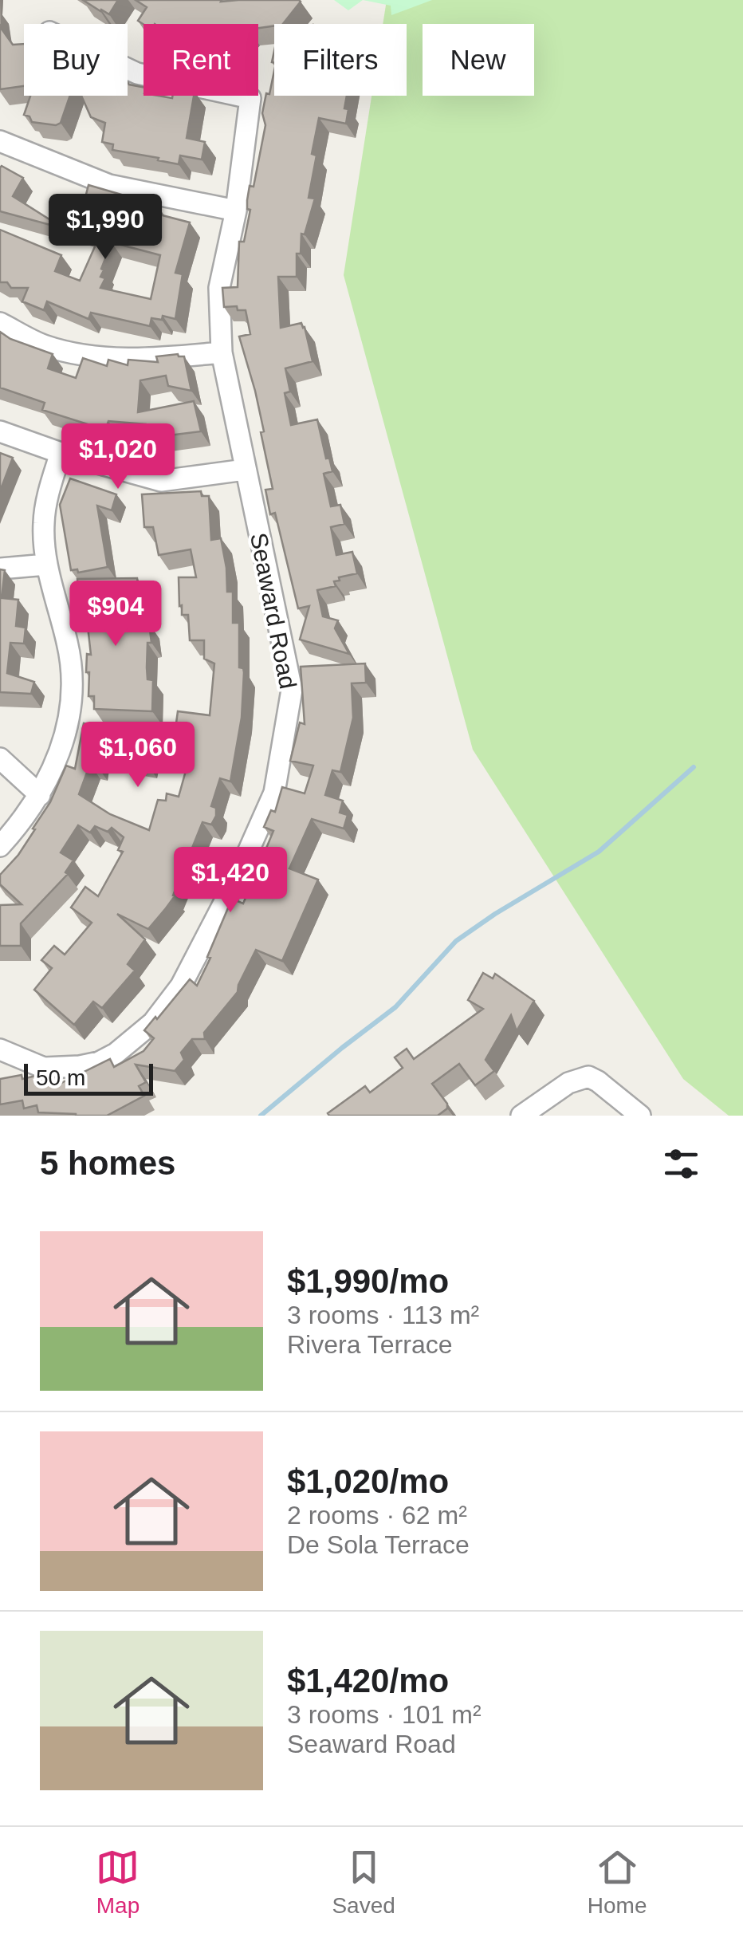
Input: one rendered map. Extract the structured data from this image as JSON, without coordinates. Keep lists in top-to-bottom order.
{
  "streets": {
    "street": ["Seaward Road"]
  },
  "scale_bar": "50 m",
  "page": {
    "chip": [
      "Buy",
      "Rent",
      "Filters",
      "New"
    ],
    "price": [
      "$1,990",
      "$1,020",
      "$904",
      "$1,060",
      "$1,420"
    ],
    "scale": "50 m",
    "heading": "5 homes",
    "list": [
      {
        "name": "$1,990/mo",
        "note": "3 rooms · 113 m² · Rivera Terrace"
      },
      {
        "name": "$1,020/mo",
        "note": "2 rooms · 62 m² · De Sola Terrace"
      },
      {
        "name": "$1,420/mo",
        "note": "3 rooms · 101 m² · Seaward Road"
      }
    ],
    "tabs": ["Map", "Saved", "Home"]
  }
}
